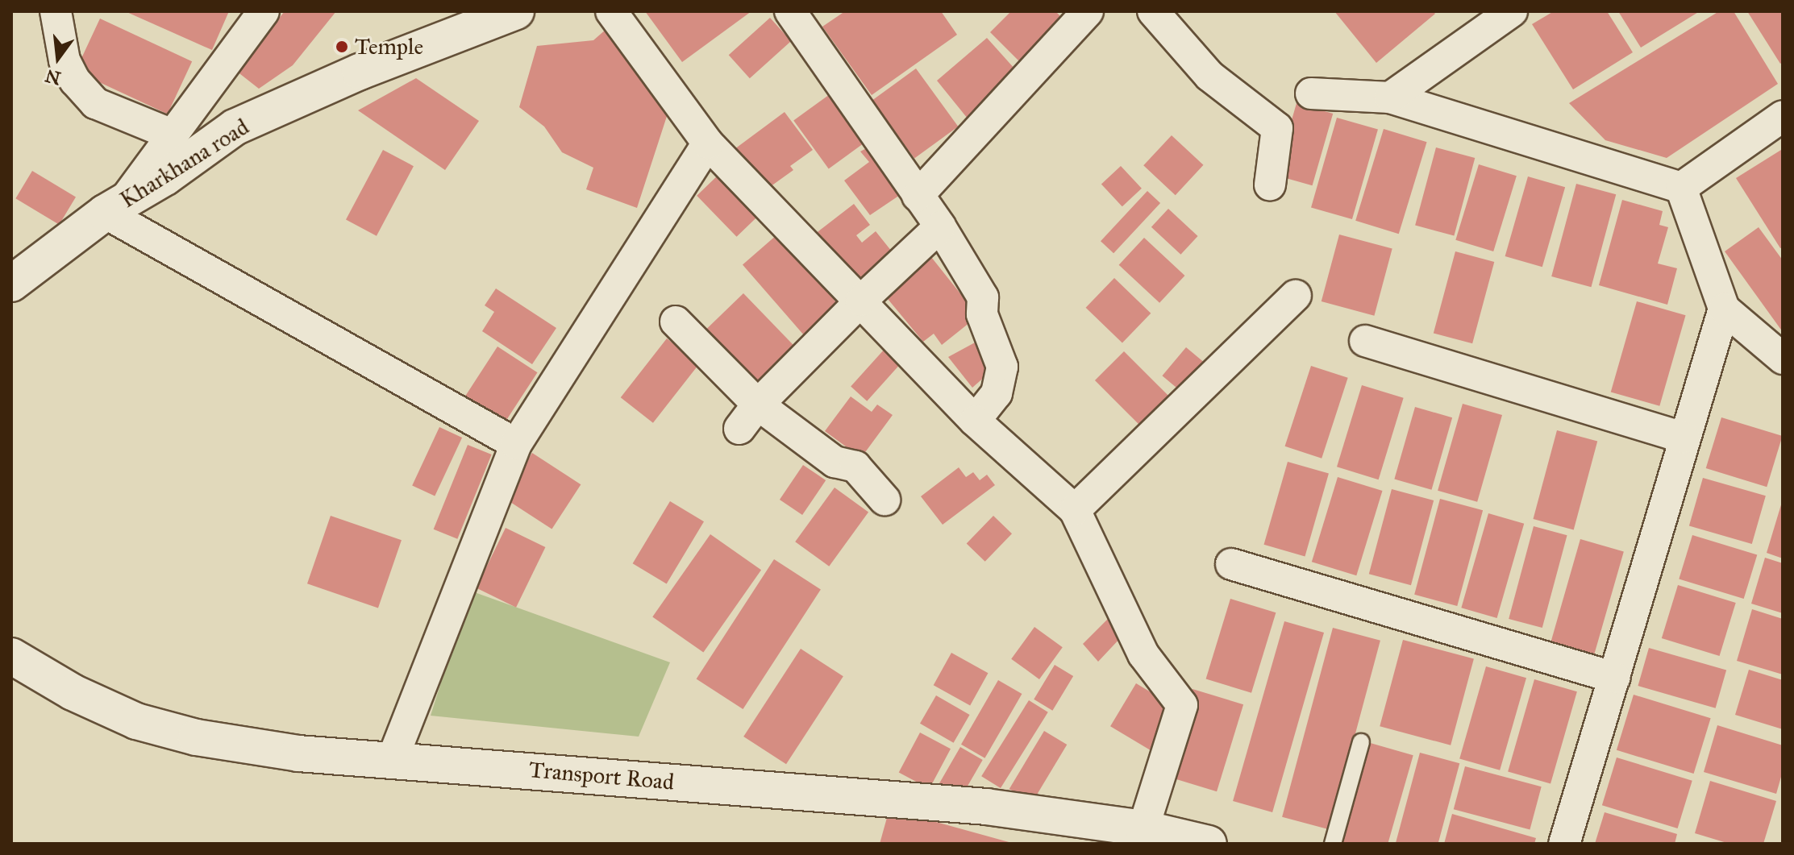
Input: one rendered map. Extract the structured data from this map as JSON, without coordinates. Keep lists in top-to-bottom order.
{
  "streets": {
    "street": ["Kharkhana road", "Transport Road"]
  },
  "places": ["Temple"],
  "north": "bottom"
}
